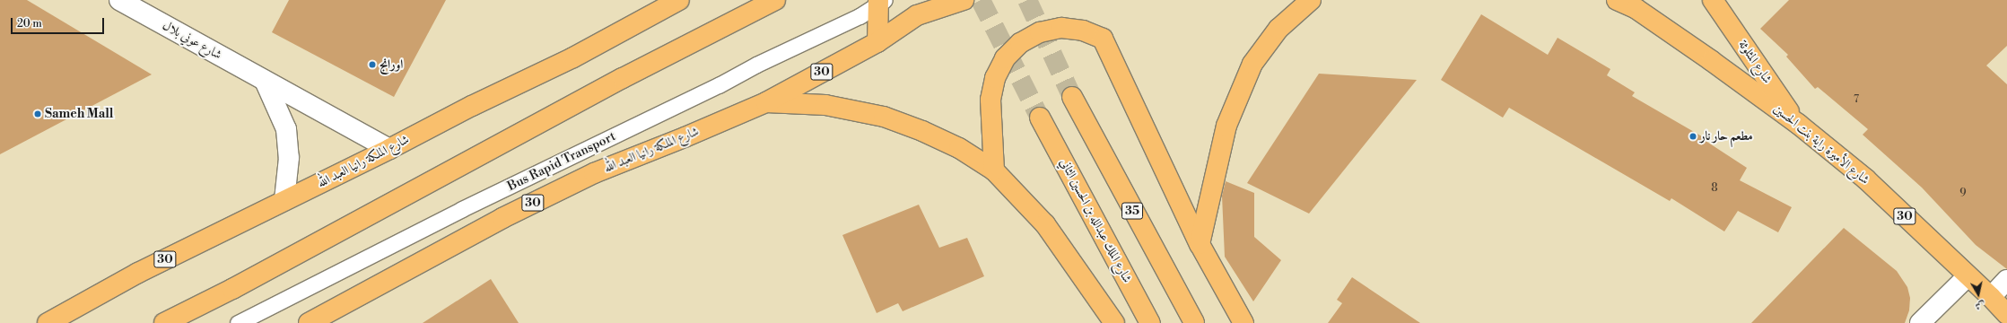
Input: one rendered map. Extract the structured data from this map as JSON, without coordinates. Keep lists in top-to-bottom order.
{
  "streets": {
    "main road": [
      "شارع المثلوثة",
      "30",
      "شارع الأميرة راية بنت الحسين",
      "شارع الملكة رانيا العبد الله",
      "35",
      "شارع الملك عبدالله بن الحسين الثاني"
    ],
    "street": ["شارع عوني بلال"],
    "lane": ["Bus Rapid Transport"]
  },
  "crossings": [
    ["شارع عوني بلال", "شارع الملكة رانيا العبد الله"],
    ["شارع المثلوثة", "شارع الأميرة راية بنت الحسين"]
  ],
  "places": ["اورانج", "Sameh Mall", "مطعم حار نار"],
  "house_numbers": ["7", "8", "9"],
  "scale_bar": "20 m",
  "north": "bottom"
}
